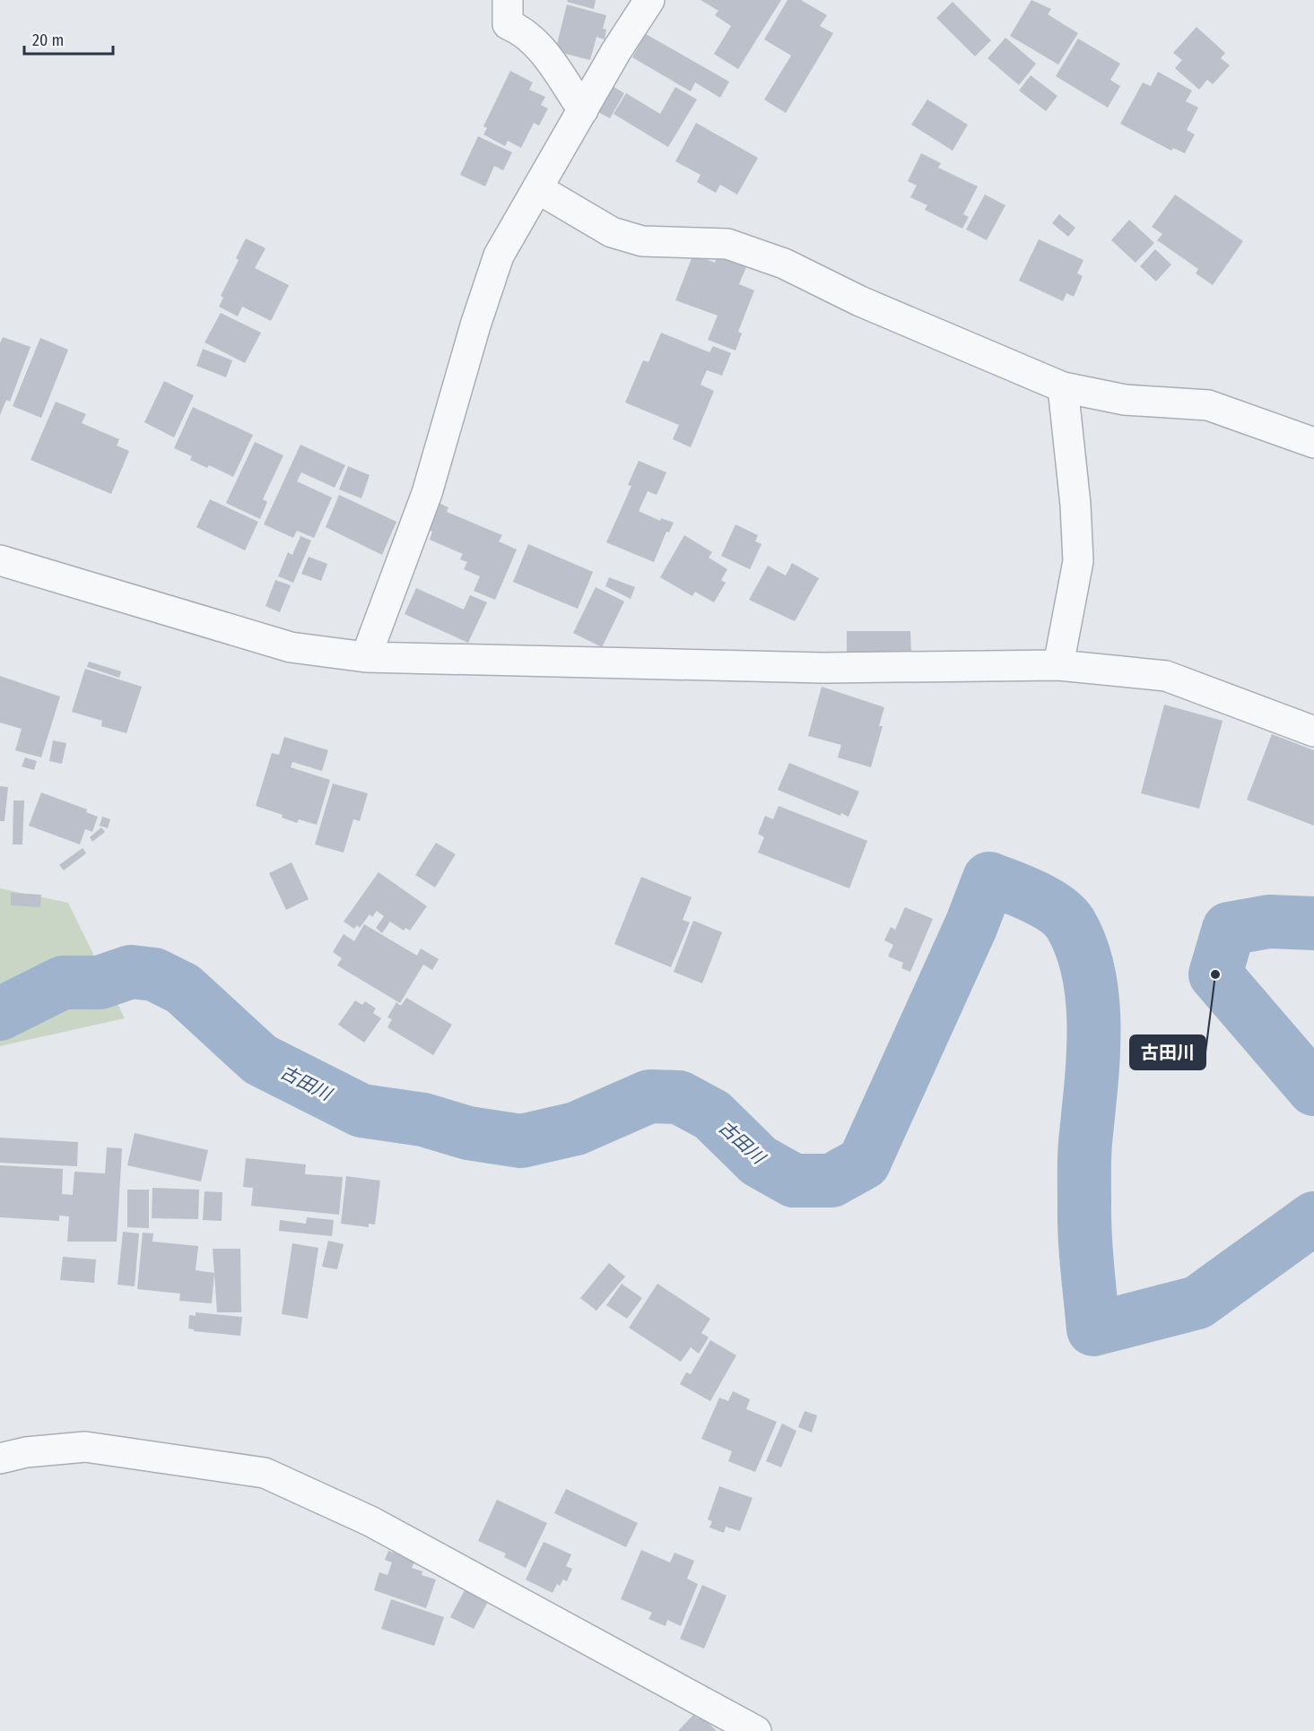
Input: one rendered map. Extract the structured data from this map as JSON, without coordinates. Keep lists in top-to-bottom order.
{
  "water": ["古田川"],
  "places": ["古田川"],
  "scale_bar": "20 m"
}
